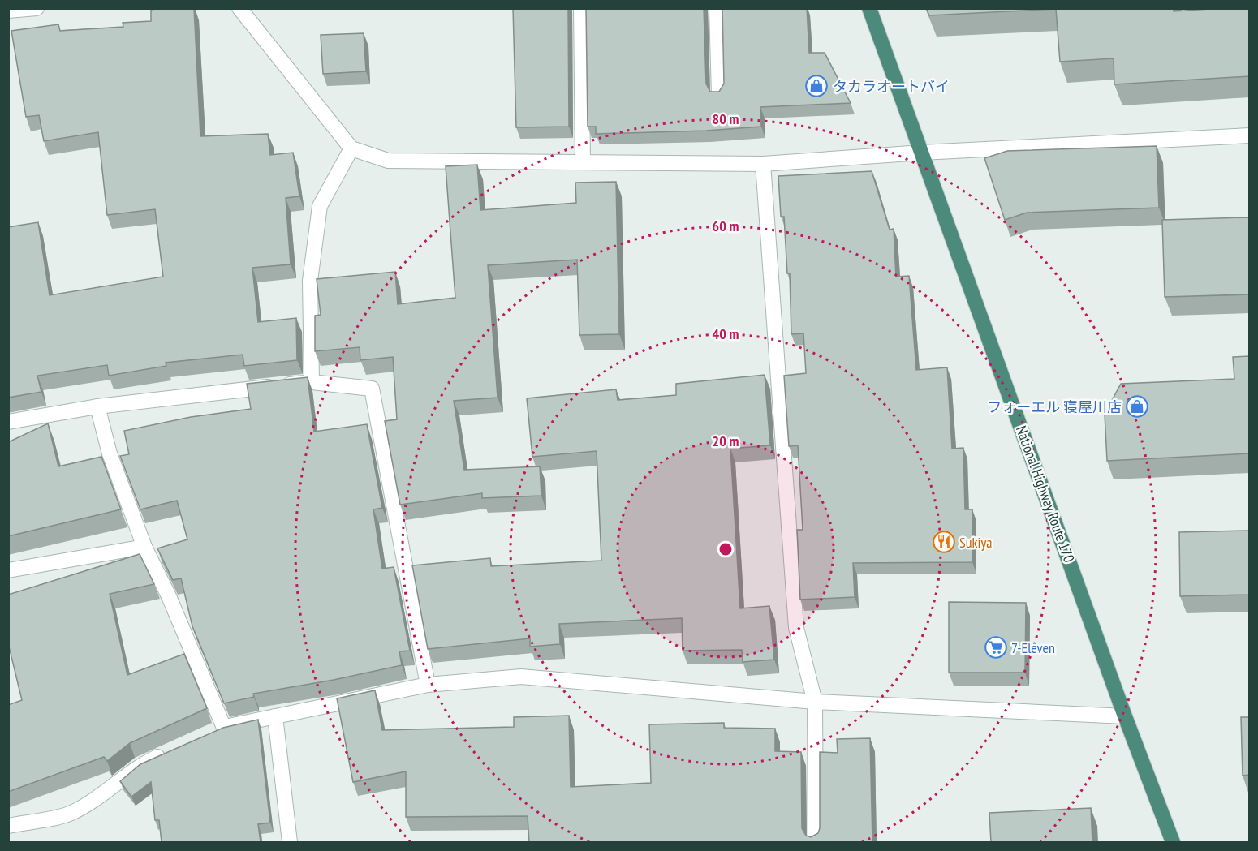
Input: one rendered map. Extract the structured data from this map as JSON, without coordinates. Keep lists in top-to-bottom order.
{
  "streets": {
    "highway": ["National Highway Route 170"]
  },
  "places": {
    "shop": ["タカラオートバイ", "フォーエル 寝屋川店"],
    "restaurant": ["Sukiya"],
    "supermarket": ["7-Eleven"]
  },
  "rings": [
    "80 m",
    "60 m",
    "40 m",
    "20 m"
  ]
}
